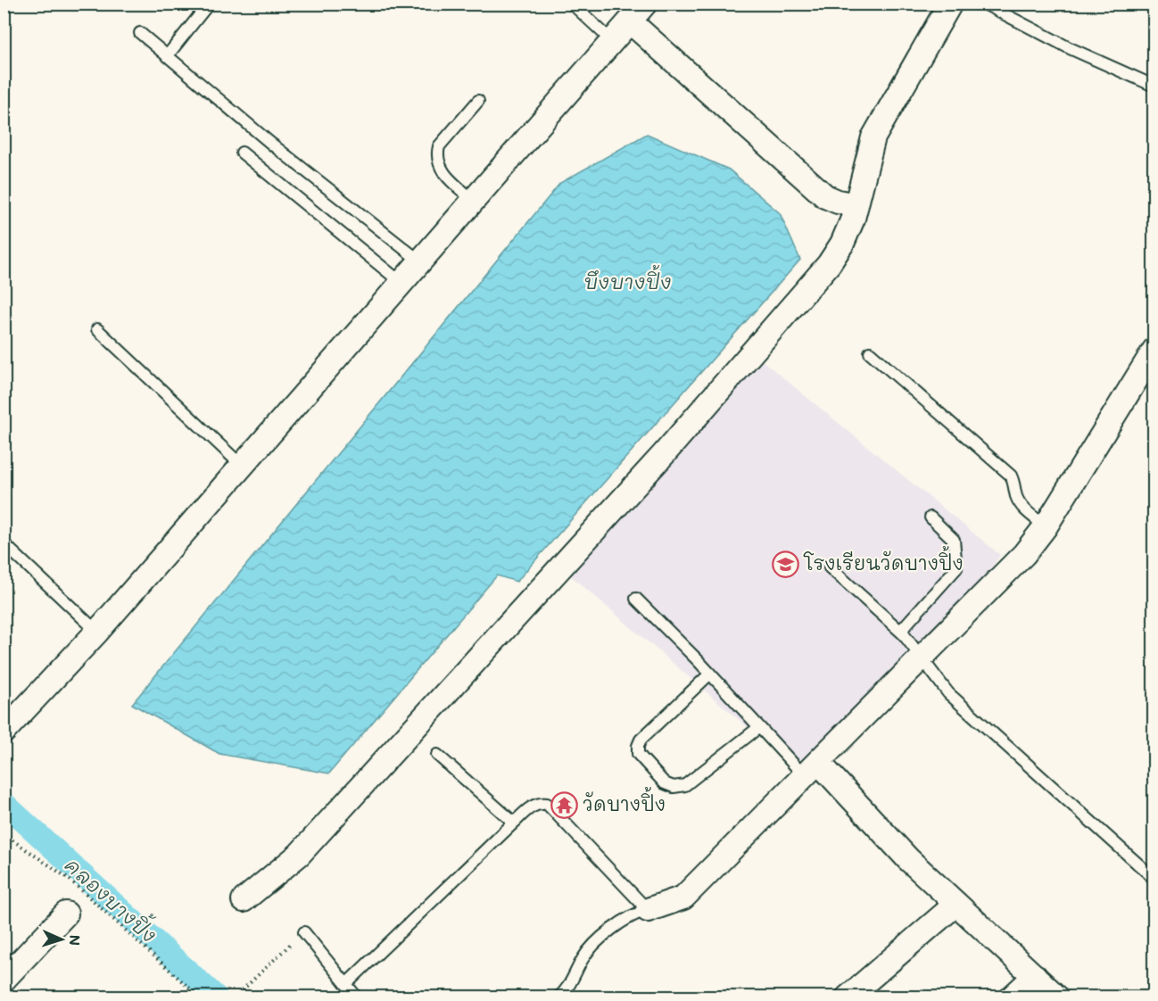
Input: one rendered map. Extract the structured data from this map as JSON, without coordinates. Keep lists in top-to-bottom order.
{
  "water": ["บึงบางปิ้ง", "คลองบางปิ้ง"],
  "places": {
    "school or university": ["โรงเรียนวัดบางปิ้ง"],
    "temple": ["วัดบางปิ้ง"]
  },
  "north": "right"
}
